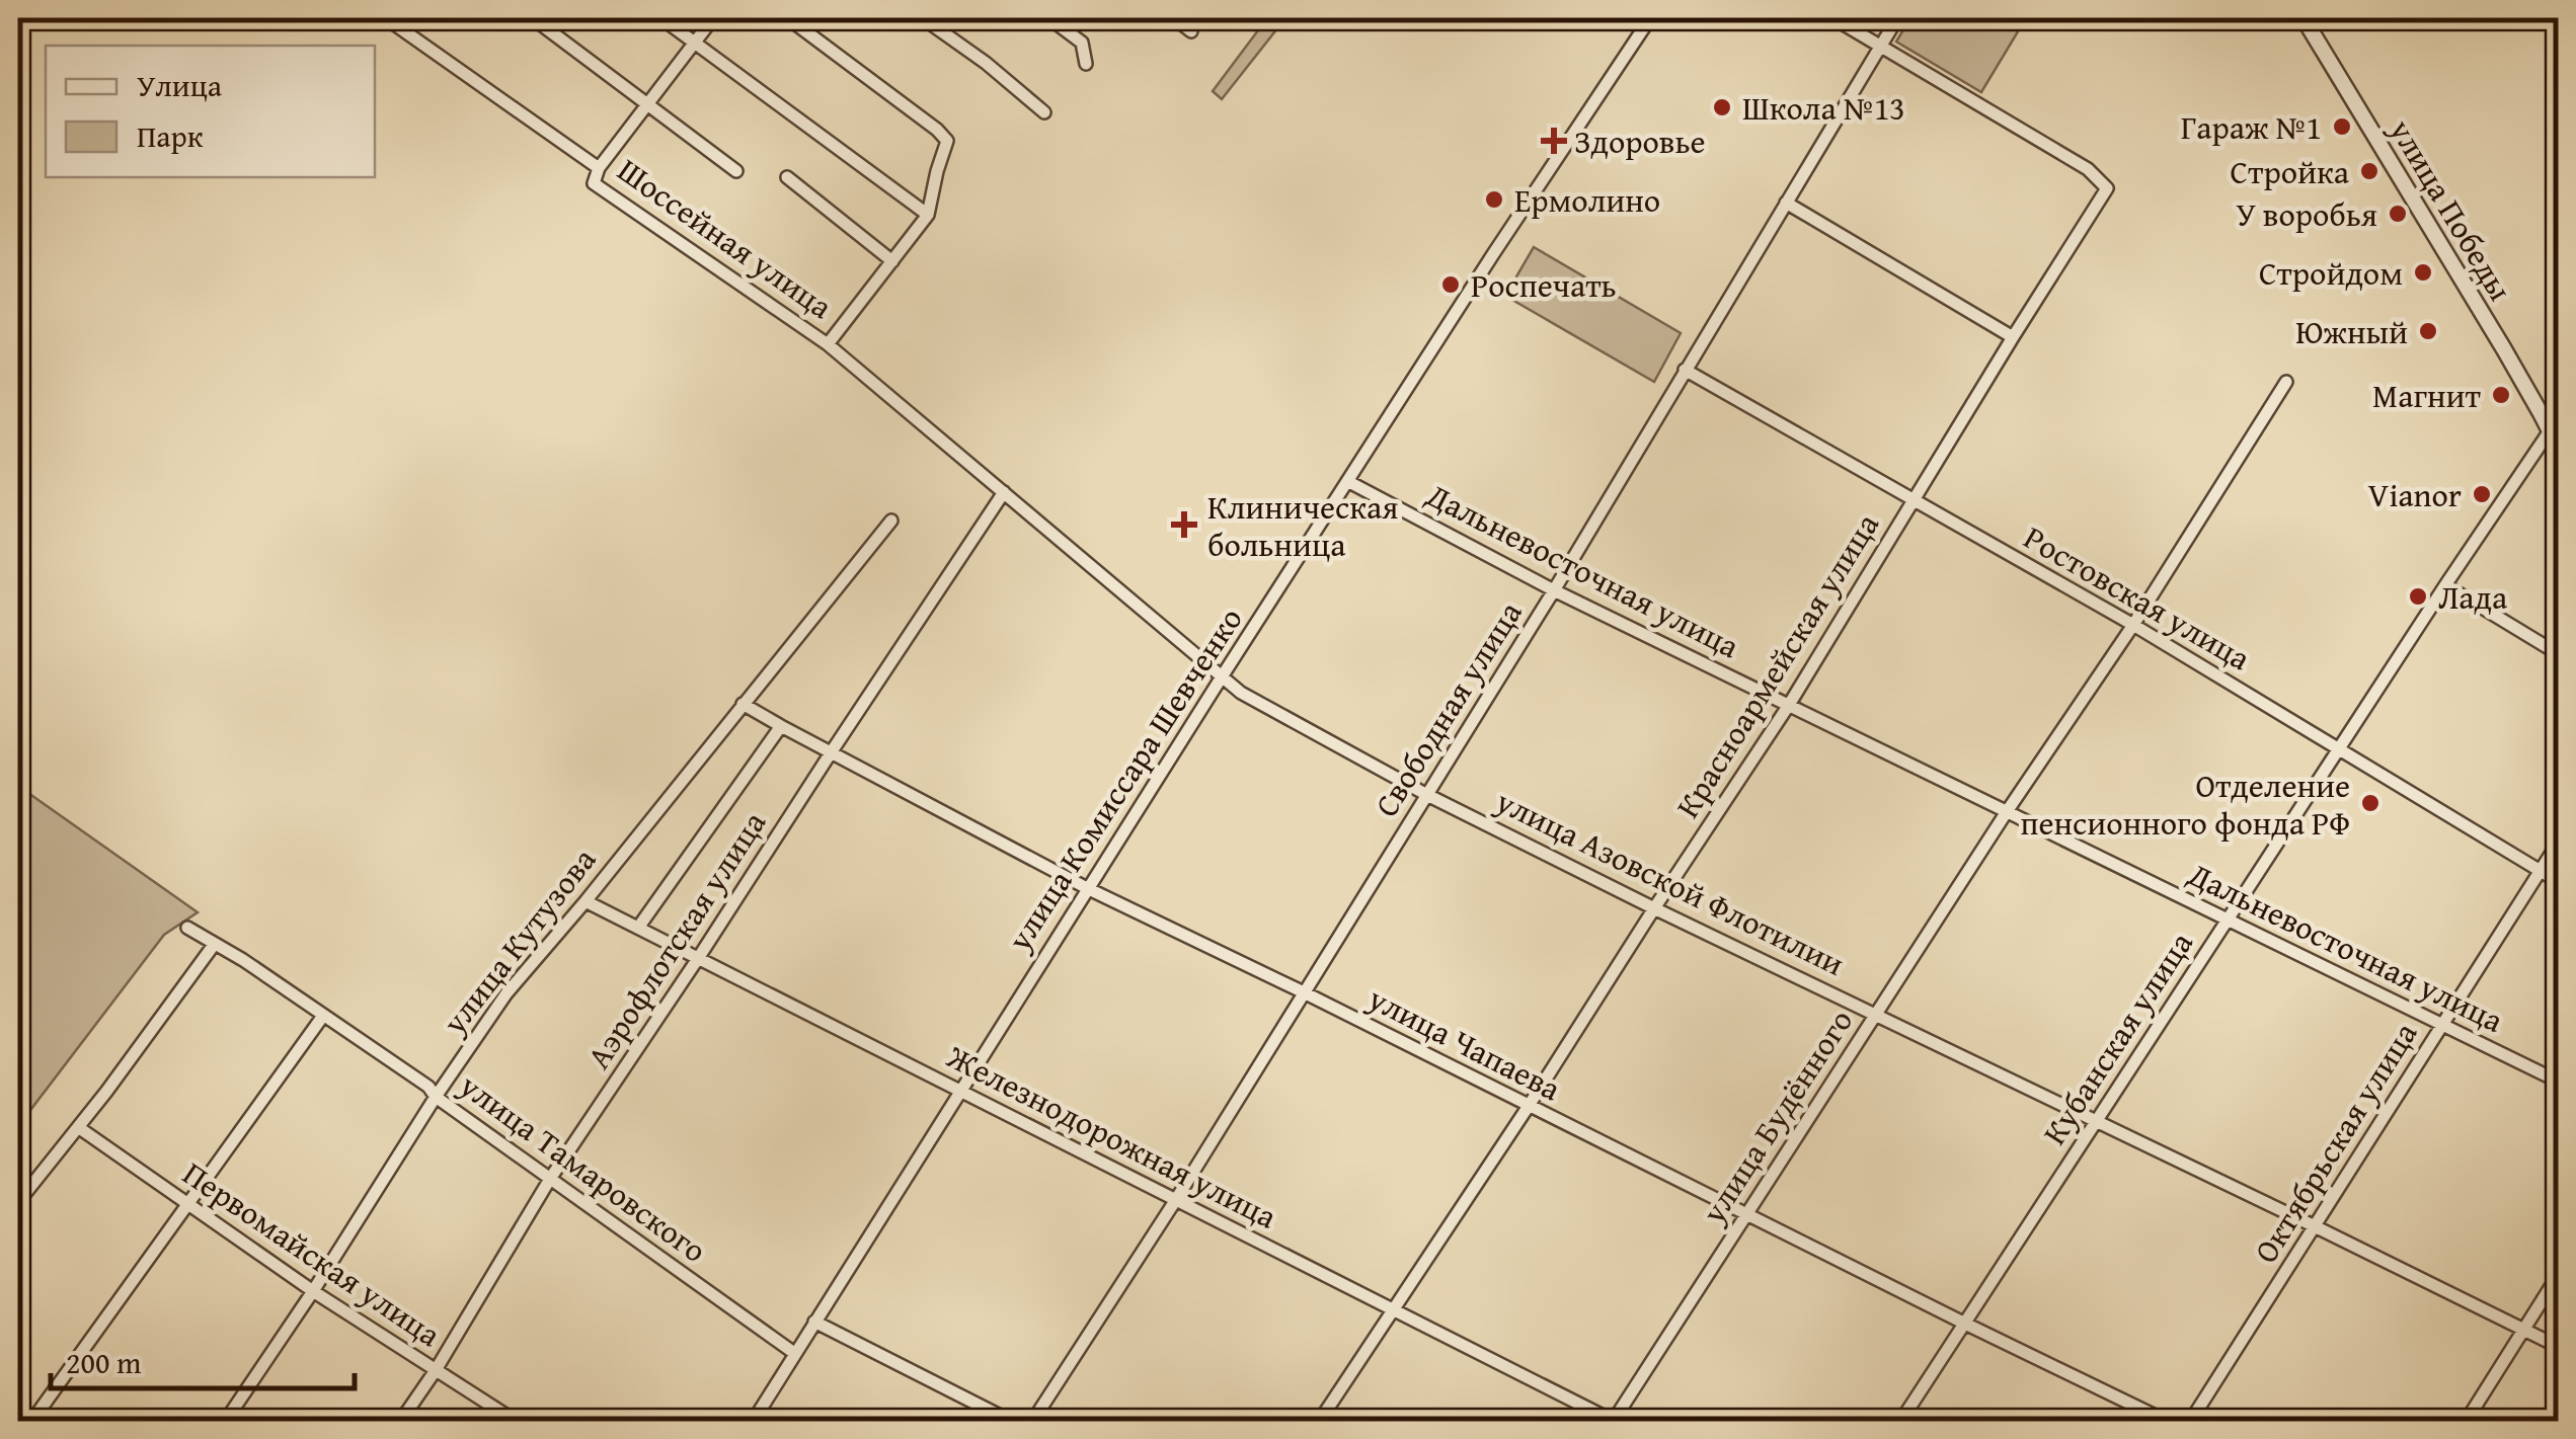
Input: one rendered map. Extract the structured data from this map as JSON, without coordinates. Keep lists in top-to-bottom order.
{
  "streets": {
    "street": [
      "улица Победы",
      "Шоссейная улица",
      "Дальневосточная улица",
      "Ростовская улица",
      "Красноармейская улица",
      "Свободная улица",
      "улица Комиссара Шевченко",
      "улица Азовской Флотилии",
      "Аэрофлотская улица",
      "улица Кутузова",
      "Кубанская улица",
      "улица Чапаева",
      "улица Будённого",
      "Железнодорожная улица",
      "Октябрьская улица",
      "улица Тамаровского",
      "Первомайская улица"
    ]
  },
  "crossings": [
    ["улица Победы", "Кубанская улица"],
    ["Шоссейная улица", "улица Азовской Флотилии"],
    ["Дальневосточная улица", "Красноармейская улица"],
    ["Дальневосточная улица", "Свободная улица"],
    ["Дальневосточная улица", "улица Комиссара Шевченко"],
    ["Дальневосточная улица", "Кубанская улица"],
    ["Дальневосточная улица", "улица Будённого"],
    ["Дальневосточная улица", "Октябрьская улица"],
    ["Ростовская улица", "Красноармейская улица"],
    ["Ростовская улица", "Свободная улица"],
    ["Ростовская улица", "Кубанская улица"],
    ["Ростовская улица", "улица Будённого"],
    ["Ростовская улица", "Октябрьская улица"],
    ["Красноармейская улица", "Свободная улица"],
    ["Красноармейская улица", "улица Азовской Флотилии"],
    ["Красноармейская улица", "улица Чапаева"],
    ["Красноармейская улица", "Железнодорожная улица"],
    ["Свободная улица", "улица Азовской Флотилии"],
    ["Свободная улица", "улица Чапаева"],
    ["Свободная улица", "Железнодорожная улица"],
    ["улица Комиссара Шевченко", "улица Азовской Флотилии"],
    ["улица Комиссара Шевченко", "улица Чапаева"],
    ["улица Комиссара Шевченко", "Железнодорожная улица"],
    ["улица Комиссара Шевченко", "улица Тамаровского"],
    ["улица Азовской Флотилии", "Аэрофлотская улица"],
    ["улица Азовской Флотилии", "Кубанская улица"],
    ["улица Азовской Флотилии", "улица Будённого"],
    ["улица Азовской Флотилии", "Октябрьская улица"],
    ["Аэрофлотская улица", "улица Чапаева"],
    ["Аэрофлотская улица", "Железнодорожная улица"],
    ["Аэрофлотская улица", "улица Тамаровского"],
    ["Аэрофлотская улица", "Первомайская улица"],
    ["улица Кутузова", "улица Чапаева"],
    ["улица Кутузова", "Железнодорожная улица"],
    ["улица Кутузова", "улица Тамаровского"],
    ["улица Кутузова", "Первомайская улица"],
    ["Кубанская улица", "улица Чапаева"],
    ["улица Чапаева", "улица Будённого"],
    ["улица Будённого", "Железнодорожная улица"]
  ],
  "places": {
    "other": [
      "Школа №13",
      "Гараж №1",
      "Стройка",
      "Ермолино",
      "У воробья",
      "Стройдом",
      "Роспечать",
      "Южный",
      "Магнит",
      "Vianor",
      "Лада",
      "Отделение пенсионного фонда РФ"
    ],
    "health": ["Здоровье", "Клиническая больница"]
  },
  "legend": ["Улица", "Парк"],
  "scale_bar": "200 m"
}
